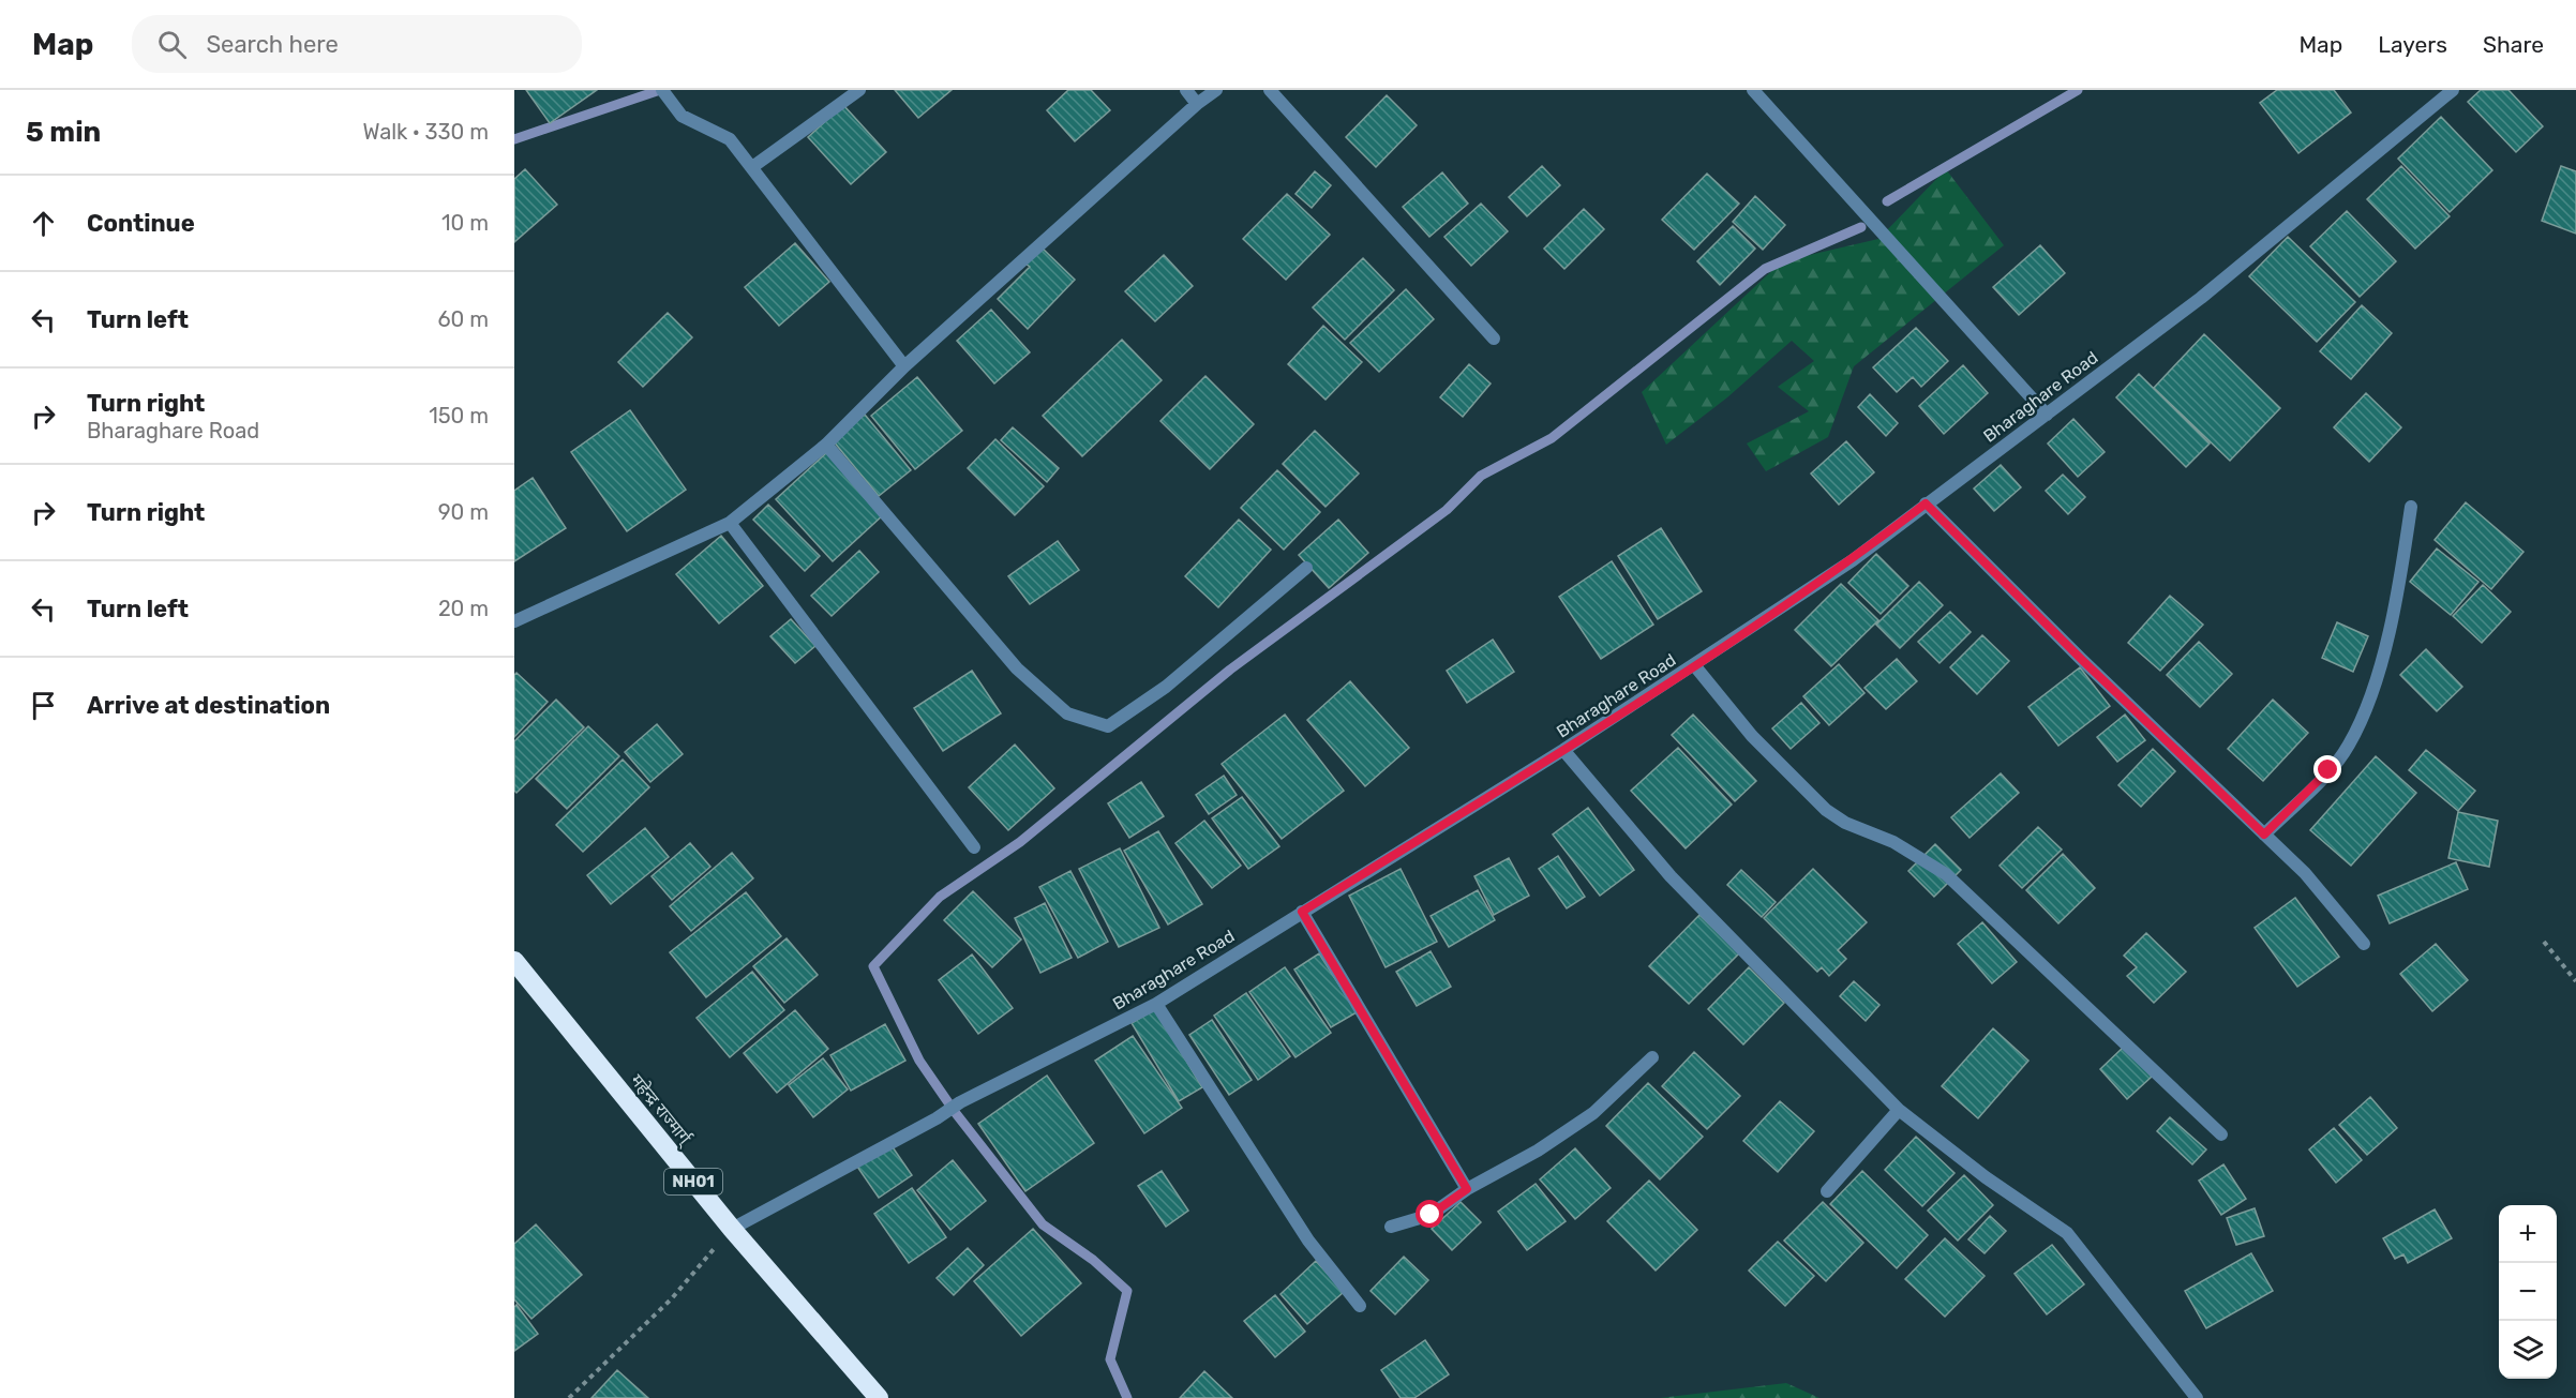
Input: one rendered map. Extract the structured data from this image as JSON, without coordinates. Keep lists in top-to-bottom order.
{
  "streets": {
    "highway": ["महेन्द्र राज्मार्ग्", "NH01"],
    "street": ["Bharaghare Road"]
  },
  "crossings": [
    ["Bharaghare Road", "महेन्द्र राज्मार्ग्"]
  ],
  "page": {
    "header": "Map",
    "search": "Search here",
    "nav": ["Map", "Layers", "Share"],
    "heading": ["5 min", "Walk · 330 m"],
    "list": [
      ["Continue", "10 m"],
      ["Turn left", "60 m"],
      ["Turn right", "Bharaghare Road", "150 m"],
      ["Turn right", "90 m"],
      ["Turn left", "20 m"],
      "Arrive at destination"
    ],
    "map_buttons": ["+", "−"]
  }
}
